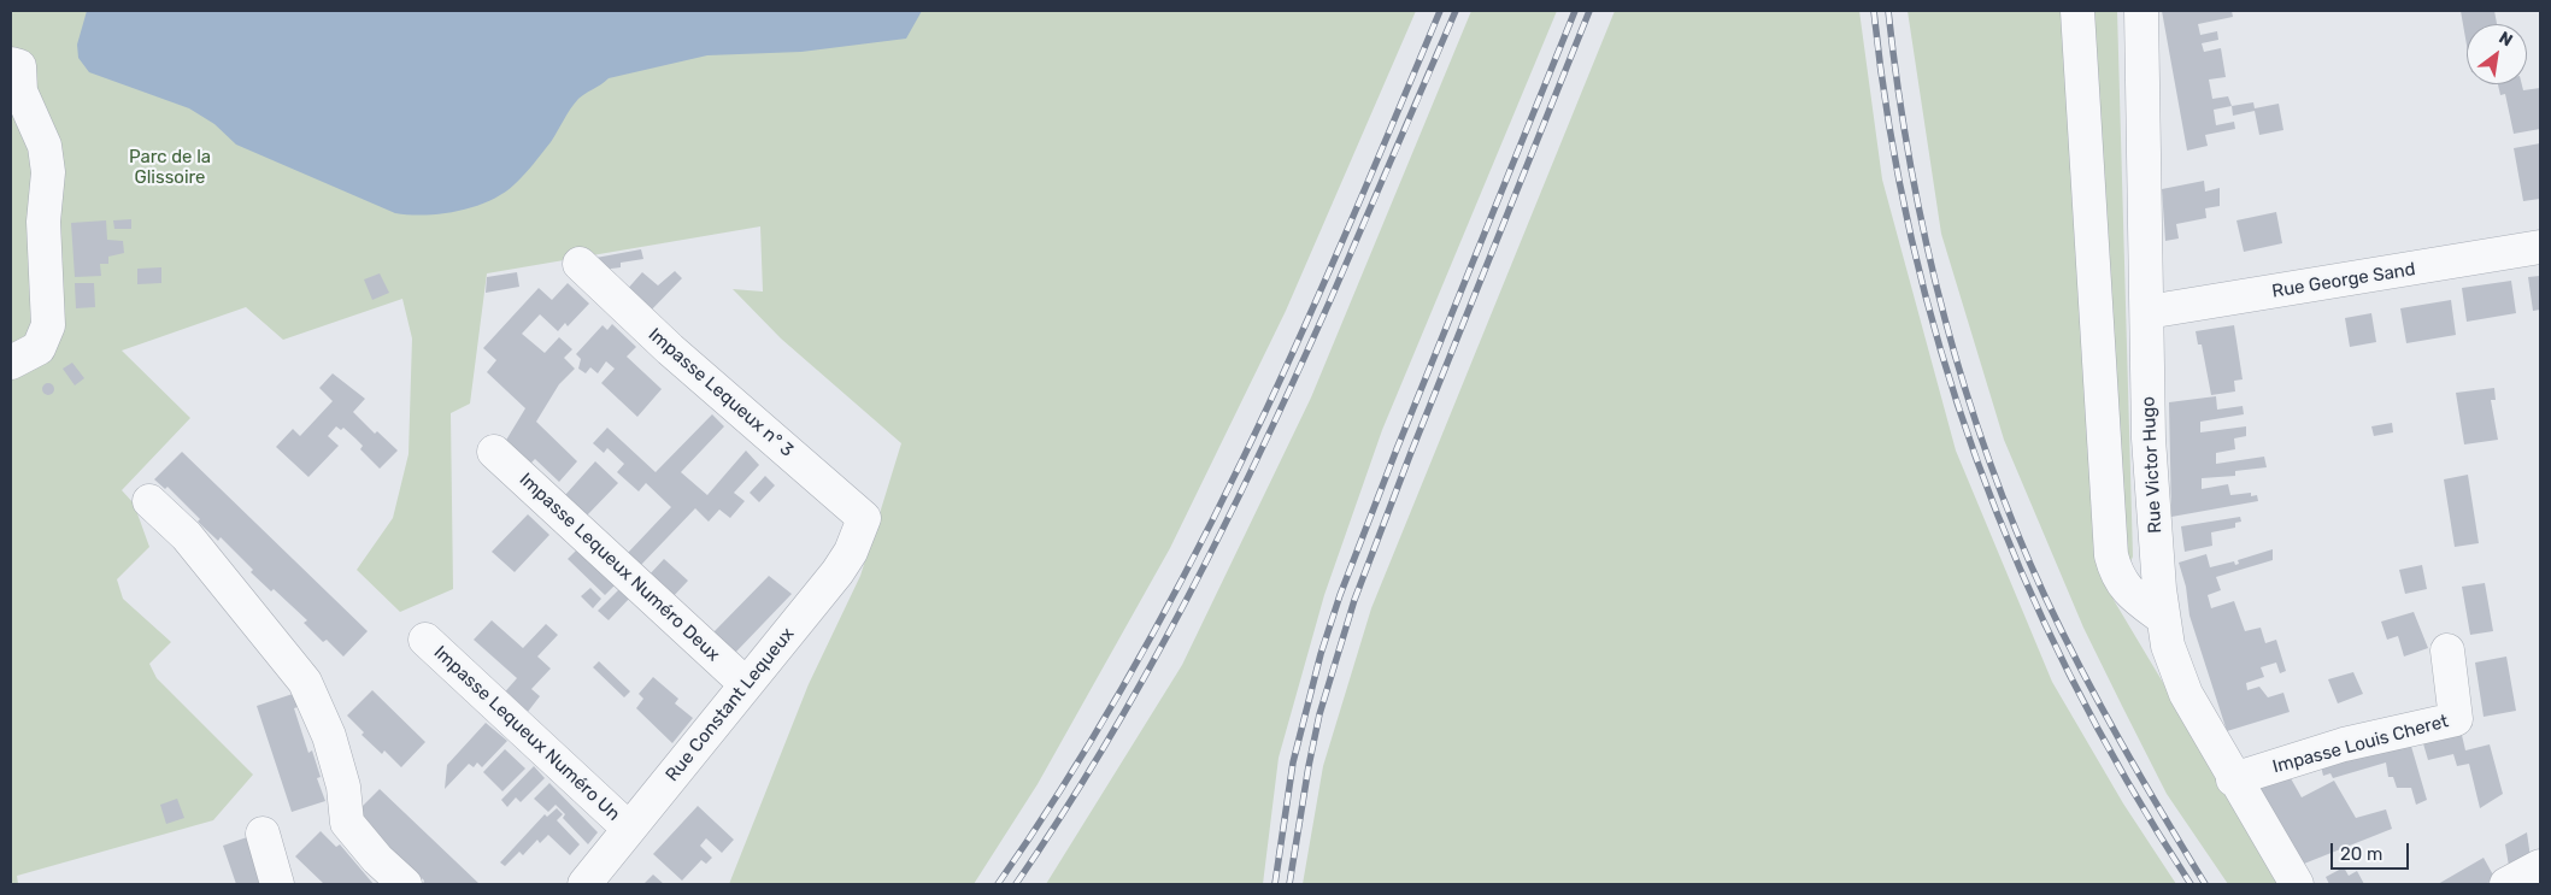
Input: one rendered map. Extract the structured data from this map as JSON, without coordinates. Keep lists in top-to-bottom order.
{
  "streets": {
    "street": [
      "Rue George Sand",
      "Impasse Lequeux n° 3",
      "Rue Victor Hugo",
      "Impasse Lequeux Numéro Deux",
      "Rue Constant Lequeux",
      "Impasse Lequeux Numéro Un",
      "Impasse Louis Cheret"
    ]
  },
  "crossings": [
    ["Rue George Sand", "Rue Victor Hugo"],
    ["Impasse Lequeux n° 3", "Rue Constant Lequeux"],
    ["Rue Victor Hugo", "Impasse Louis Cheret"],
    ["Impasse Lequeux Numéro Deux", "Rue Constant Lequeux"],
    ["Rue Constant Lequeux", "Impasse Lequeux Numéro Un"]
  ],
  "parks": ["Parc de la Glissoire"],
  "scale_bar": "20 m",
  "north": "top right"
}
